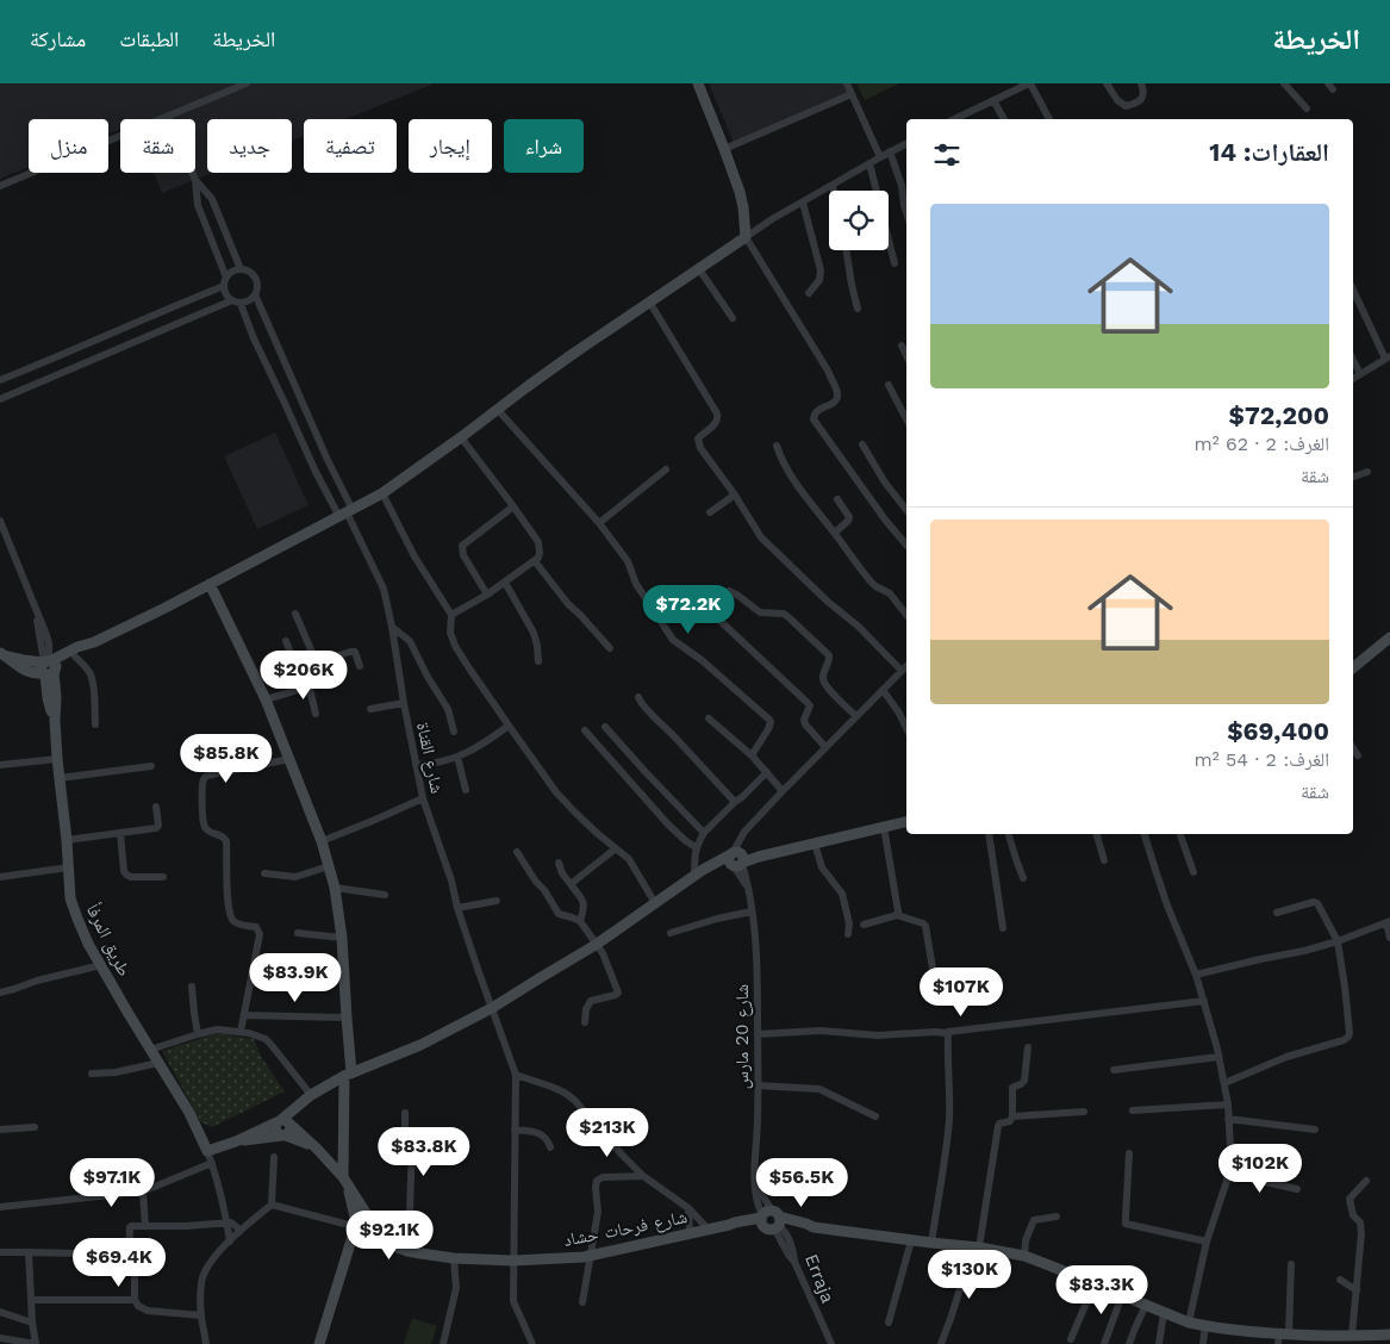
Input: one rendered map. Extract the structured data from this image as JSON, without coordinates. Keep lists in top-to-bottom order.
{
  "streets": {
    "street": [
      "شارع القناة",
      "طريق المرفأ",
      "شارع 20 مارس",
      "شارع فرحات حشاد",
      "Erraja"
    ]
  },
  "crossings": [
    ["شارع 20 مارس", "شارع فرحات حشاد"],
    ["شارع 20 مارس", "Erraja"],
    ["شارع فرحات حشاد", "Erraja"]
  ],
  "page": {
    "header": "الخريطة",
    "nav": ["الخريطة", "الطبقات", "مشاركة"],
    "chip": [
      "شراء",
      "إيجار",
      "تصفية",
      "جديد",
      "شقة",
      "منزل"
    ],
    "heading": "العقارات: 14",
    "list": [
      {
        "name": "$72,200",
        "note": "الغرف: 2 · 62 m² · شقة"
      },
      {
        "name": "$69,400",
        "note": "الغرف: 2 · 54 m² · شقة"
      }
    ],
    "price": [
      "$72.2K",
      "$206K",
      "$85.8K",
      "$83.9K",
      "$107K",
      "$213K",
      "$83.8K",
      "$102K",
      "$97.1K",
      "$56.5K",
      "$92.1K",
      "$69.4K",
      "$130K",
      "$83.3K"
    ]
  }
}
